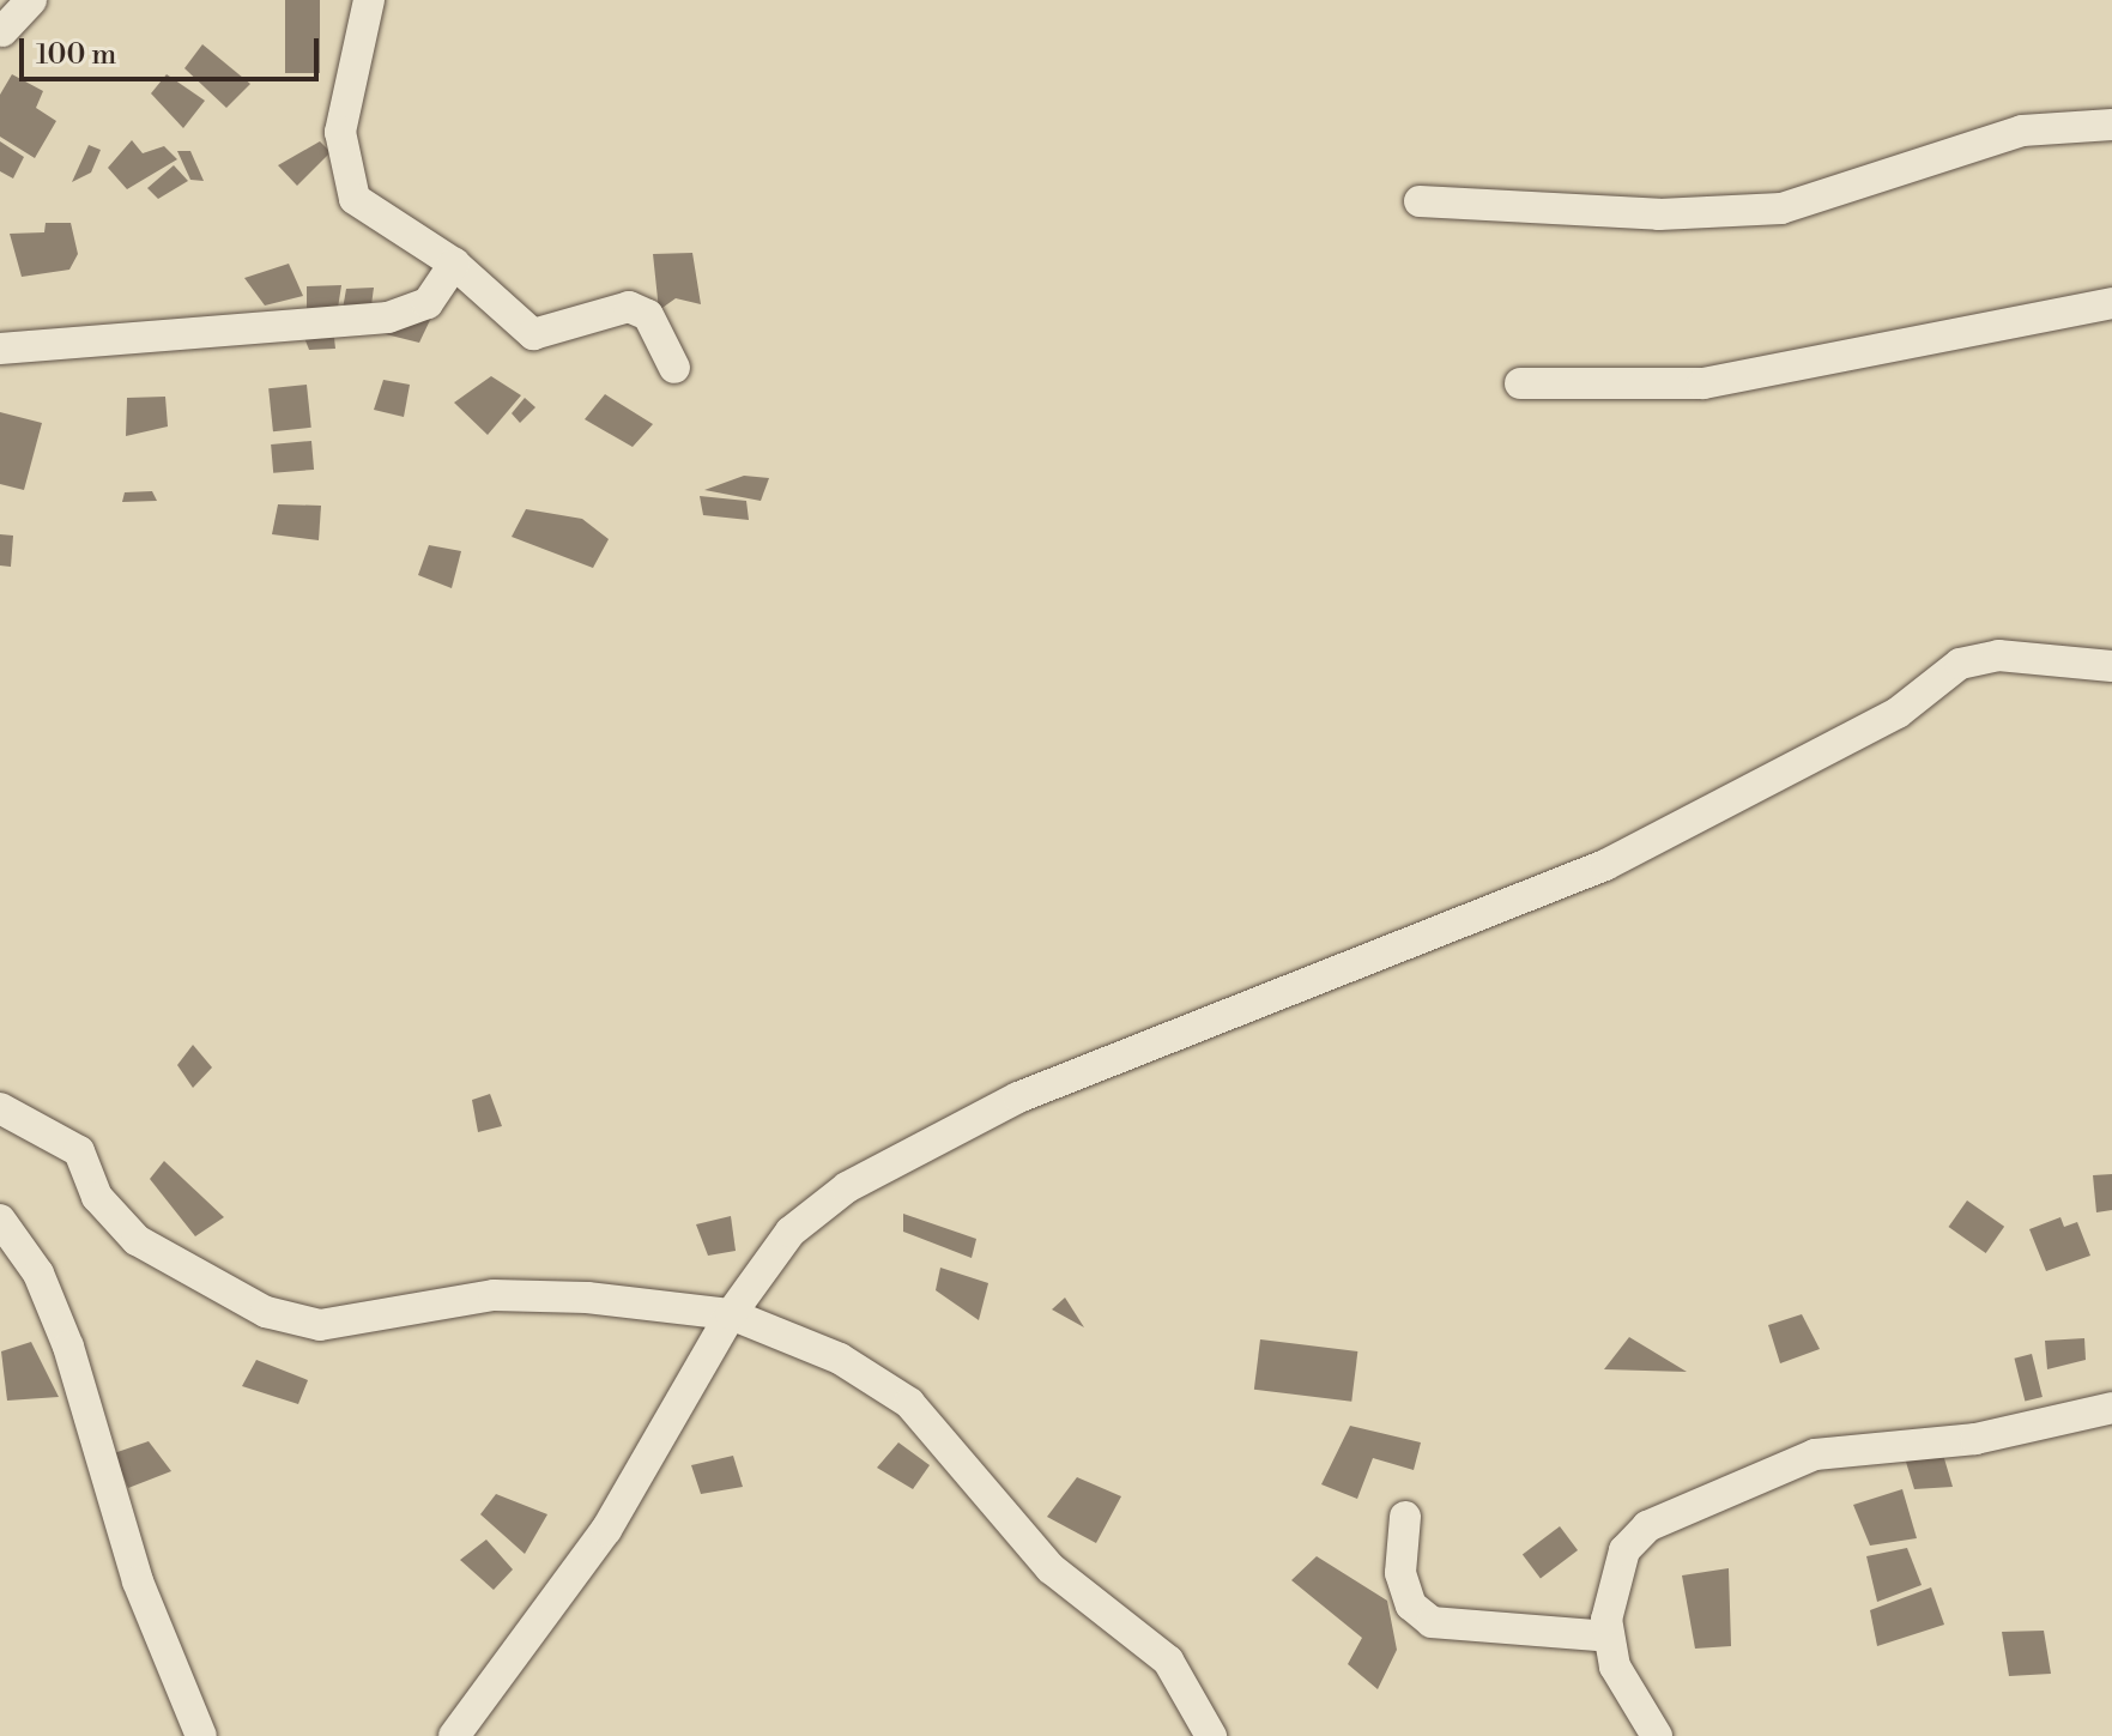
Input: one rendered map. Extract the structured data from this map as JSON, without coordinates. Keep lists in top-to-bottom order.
{
  "scale_bar": "100 m"
}
